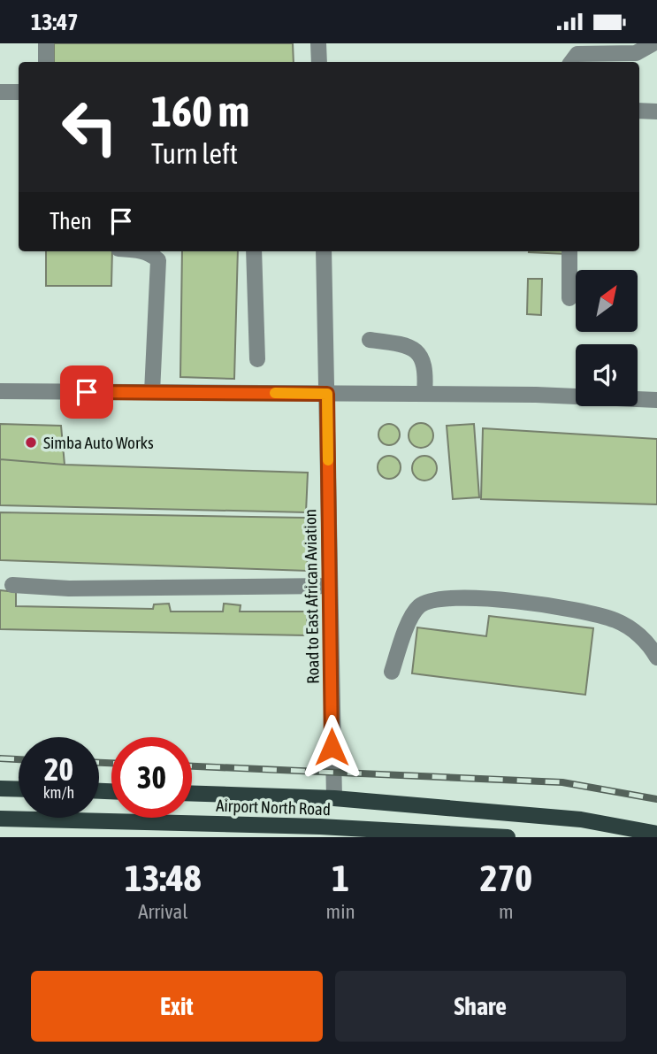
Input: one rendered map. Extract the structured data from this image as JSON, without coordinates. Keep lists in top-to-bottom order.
{
  "streets": {
    "main road": ["Airport North Road"],
    "street": ["Road to East African Aviation"]
  },
  "crossings": [
    ["Road to East African Aviation", "Airport North Road"]
  ],
  "places": ["Simba Auto Works"],
  "north": "top right",
  "page": {
    "status": "13:47",
    "turn": ["160 m", "Turn left"],
    "then": "Then",
    "speed": "20 km/h",
    "limit": "30",
    "eta": [
      "13:48",
      "Arrival",
      "1",
      "min",
      "270",
      "m"
    ],
    "buttons": ["Exit", "Share"]
  }
}
